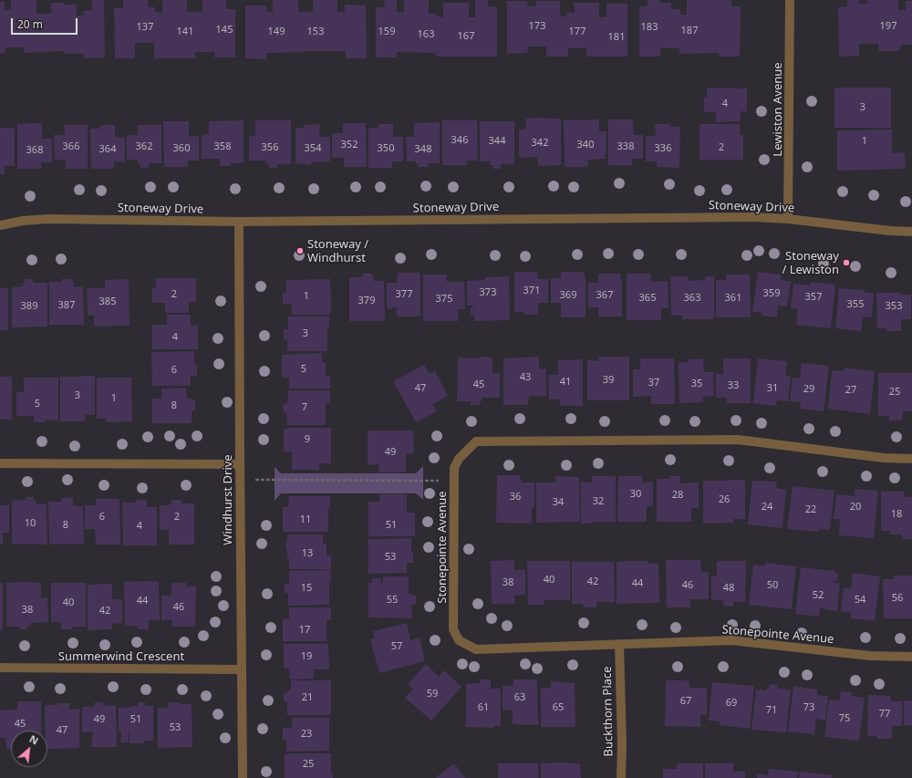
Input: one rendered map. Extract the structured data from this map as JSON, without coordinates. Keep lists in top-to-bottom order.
{
  "streets": {
    "street": [
      "Lewiston Avenue",
      "Stoneway Drive",
      "Windhurst Drive",
      "Stonepointe Avenue",
      "Summerwind Crescent",
      "Buckthorn Place"
    ]
  },
  "crossings": [
    ["Lewiston Avenue", "Stoneway Drive"],
    ["Stoneway Drive", "Windhurst Drive"],
    ["Windhurst Drive", "Summerwind Crescent"],
    ["Stonepointe Avenue", "Buckthorn Place"]
  ],
  "places": ["Stoneway / Windhurst", "Stoneway / Lewiston"],
  "house_numbers": [
    "173",
    "197",
    "137",
    "183",
    "145",
    "187",
    "141",
    "149",
    "153",
    "159",
    "177",
    "163",
    "167",
    "181",
    "4",
    "3",
    "346",
    "344",
    "1",
    "342",
    "352",
    "340",
    "366",
    "362",
    "358",
    "338",
    "356",
    "2",
    "360",
    "354",
    "350",
    "336",
    "364",
    "348",
    "368",
    "371",
    "373",
    "359",
    "2",
    "377",
    "369",
    "367",
    "1",
    "357",
    "365",
    "363",
    "361",
    "375",
    "379",
    "385",
    "355",
    "387",
    "389",
    "353",
    "3",
    "4",
    "5",
    "6",
    "43",
    "39",
    "41",
    "37",
    "35",
    "45",
    "33",
    "47",
    "31",
    "29",
    "27",
    "25",
    "3",
    "1",
    "5",
    "8",
    "7",
    "9",
    "49",
    "30",
    "28",
    "36",
    "26",
    "32",
    "34",
    "24",
    "20",
    "22",
    "18",
    "6",
    "2",
    "11",
    "10",
    "8",
    "51",
    "4",
    "13",
    "53",
    "40",
    "42",
    "38",
    "44",
    "46",
    "50",
    "15",
    "48",
    "52",
    "56",
    "55",
    "54",
    "44",
    "40",
    "46",
    "38",
    "42",
    "17",
    "57",
    "19",
    "59",
    "21",
    "63",
    "67",
    "69",
    "61",
    "65",
    "73",
    "71",
    "77",
    "75",
    "49",
    "51",
    "45",
    "53",
    "47",
    "23",
    "25"
  ],
  "scale_bar": "20 m",
  "north": "top right"
}
